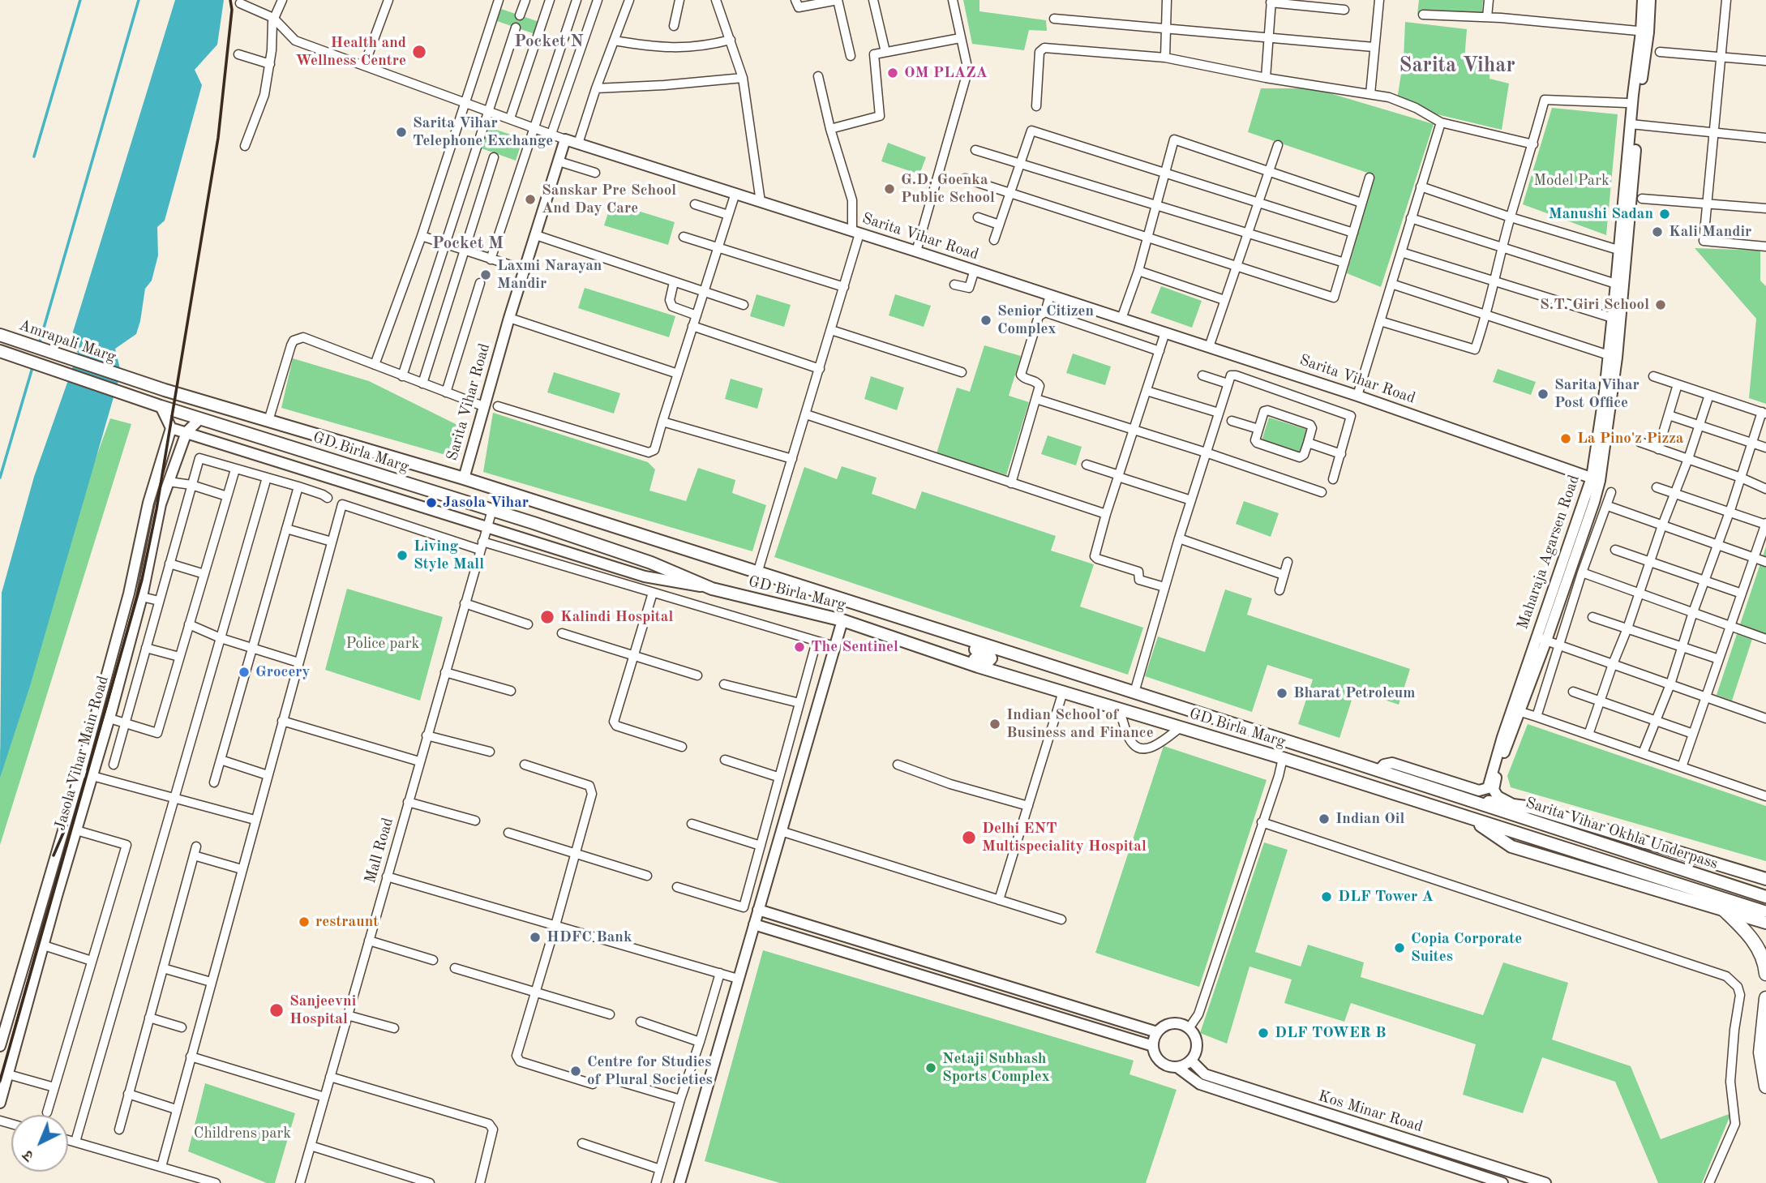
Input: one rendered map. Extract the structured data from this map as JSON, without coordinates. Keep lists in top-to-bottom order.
{
  "streets": {
    "main road": ["Amrapali Marg", "GD Birla Marg", "Sarita Vihar Okhla Underpass"],
    "street": [
      "Sarita Vihar Road",
      "Maharaja Agarsen Road",
      "Jasola Vihar Main Road",
      "Mall Road",
      "Kos Minar Road"
    ]
  },
  "crossings": [
    ["Sarita Vihar Road", "GD Birla Marg"],
    ["Sarita Vihar Road", "Maharaja Agarsen Road"],
    ["Amrapali Marg", "GD Birla Marg"],
    ["GD Birla Marg", "Maharaja Agarsen Road"],
    ["GD Birla Marg", "Jasola Vihar Main Road"],
    ["GD Birla Marg", "Sarita Vihar Okhla Underpass"],
    ["GD Birla Marg", "Mall Road"]
  ],
  "districts": ["Pocket N", "Sarita Vihar", "Pocket M"],
  "parks": ["Model Park", "Police park", "Childrens park"],
  "places": [
    "Health and Wellness Centre",
    "OM PLAZA",
    "Sarita Vihar Telephone Exchange",
    "G.D. Goenka Public School",
    "Sanskar Pre School And Day Care",
    "Manushi Sadan",
    "Kali Mandir",
    "Laxmi Narayan Mandir",
    "S.T. Giri School",
    "Senior Citizen Complex",
    "Sarita Vihar Post Office",
    "La Pino'z Pizza",
    "Jasola Vihar",
    "Living Style Mall",
    "Kalindi Hospital",
    "The Sentinel",
    "Grocery",
    "Bharat Petroleum",
    "Indian School of Business and Finance",
    "Indian Oil",
    "Delhi ENT Multispeciality Hospital",
    "DLF Tower A",
    "restraunt",
    "HDFC Bank",
    "Copia Corporate Suites",
    "Sanjeevni Hospital",
    "DLF TOWER B",
    "Netaji Subhash Sports Complex",
    "Centre for Studies of Plural Societies"
  ],
  "north": "bottom left"
}
